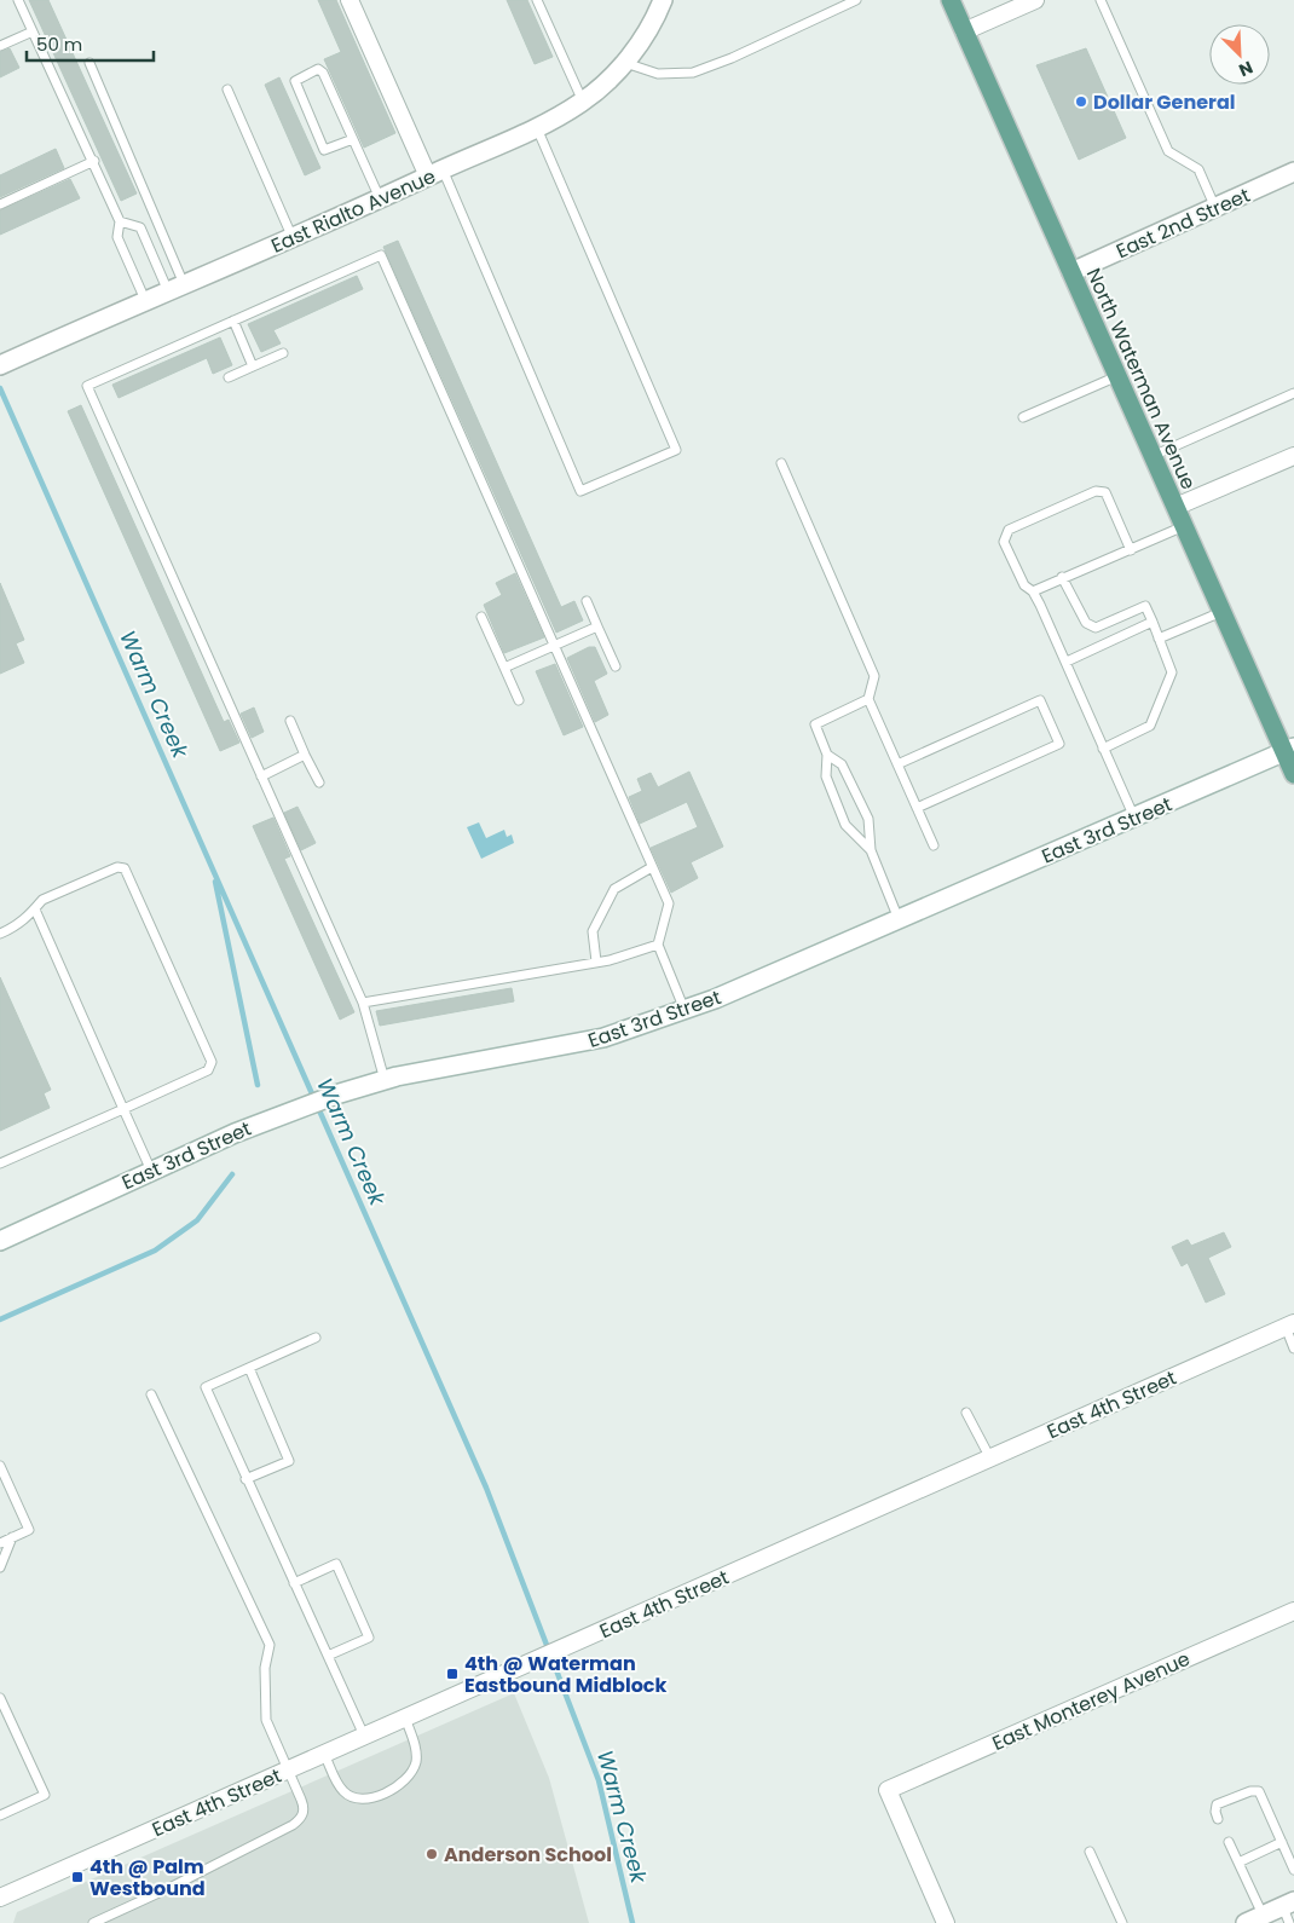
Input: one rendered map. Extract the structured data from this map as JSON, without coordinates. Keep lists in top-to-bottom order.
{
  "streets": {
    "main road": [
      "East Rialto Avenue",
      "East 2nd Street",
      "North Waterman Avenue",
      "East 3rd Street"
    ],
    "street": ["East 4th Street", "East Monterey Avenue"]
  },
  "crossings": [
    ["East 2nd Street", "North Waterman Avenue"],
    ["North Waterman Avenue", "East 3rd Street"]
  ],
  "water": ["Warm Creek"],
  "places": {
    "other": ["Dollar General", "Anderson School"],
    "transit": ["4th @ Waterman Eastbound Midblock", "4th @ Palm Westbound"]
  },
  "scale_bar": "50 m",
  "north": "bottom right"
}
